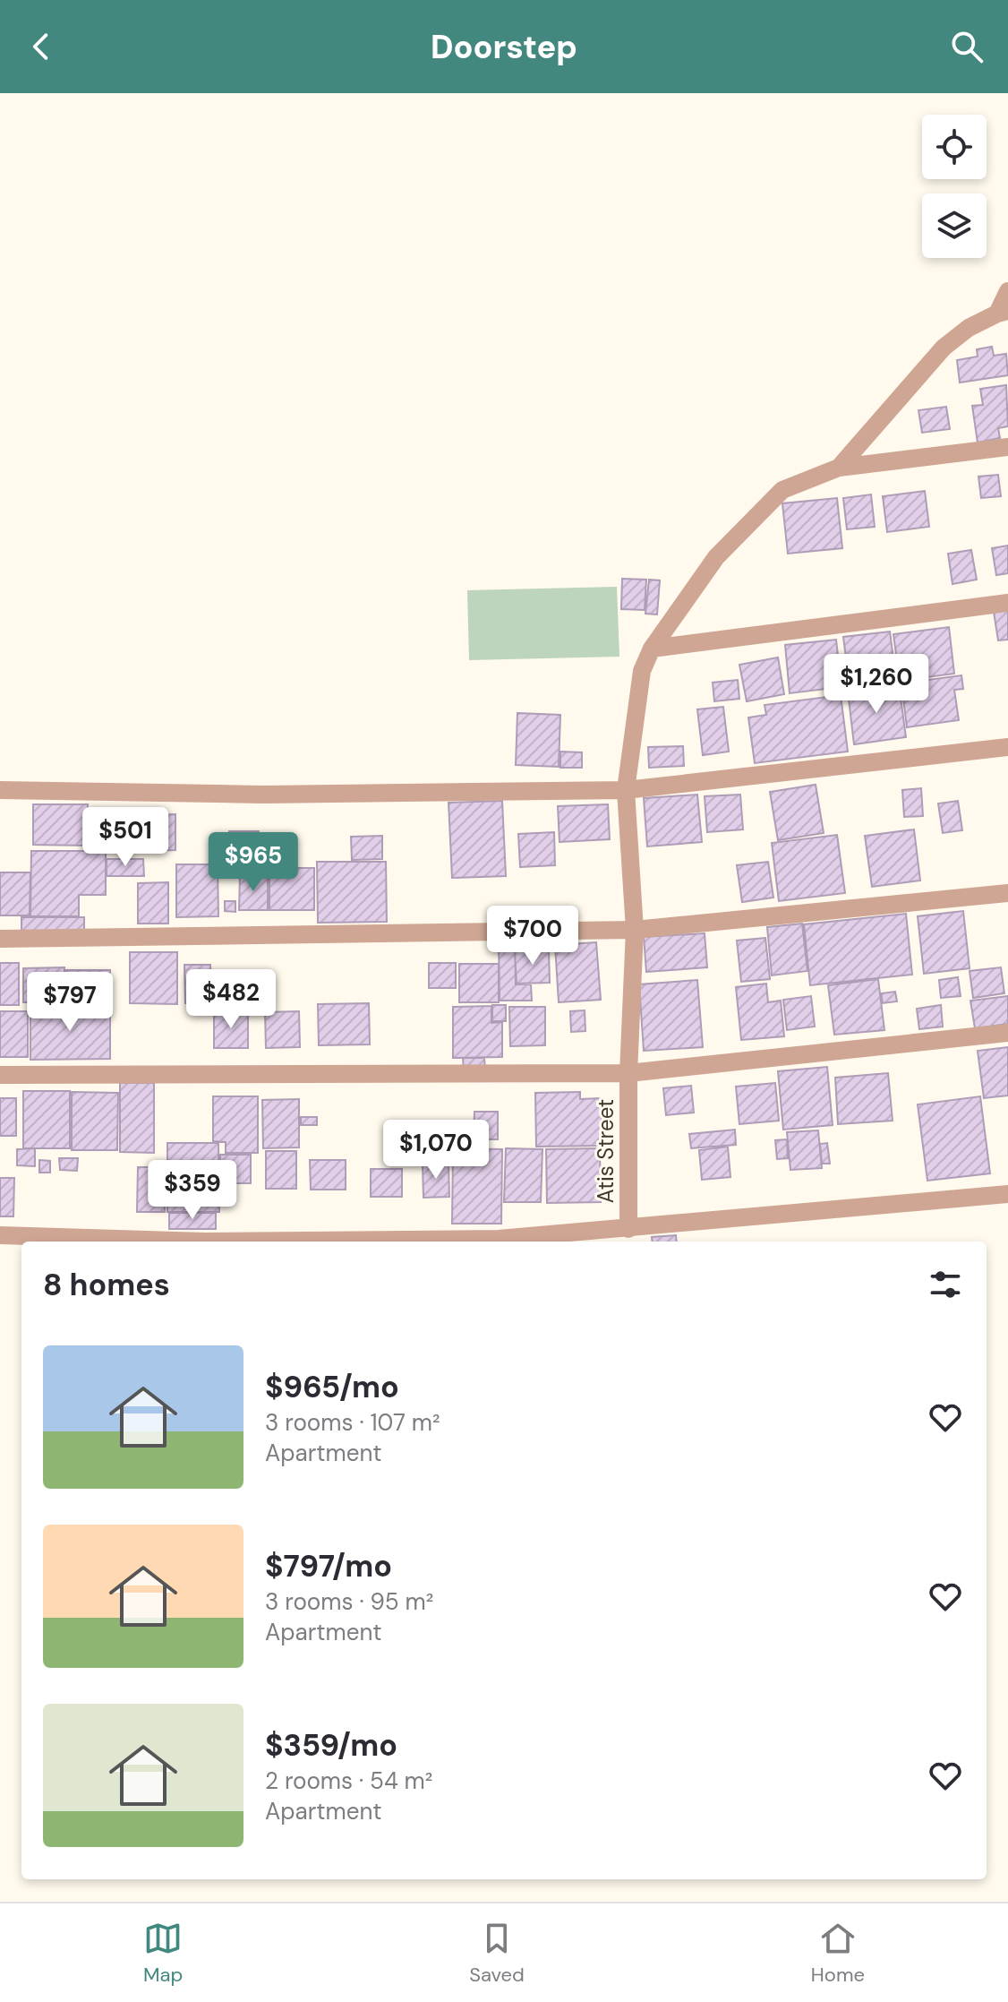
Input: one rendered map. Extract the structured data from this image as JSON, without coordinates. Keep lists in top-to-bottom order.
{
  "streets": {
    "street": ["Atis Street"]
  },
  "page": {
    "header": "Doorstep",
    "price": [
      "$1,260",
      "$501",
      "$965",
      "$700",
      "$482",
      "$797",
      "$1,070",
      "$359"
    ],
    "heading": "8 homes",
    "list": [
      {
        "name": "$965/mo",
        "note": "3 rooms · 107 m² · Apartment"
      },
      {
        "name": "$797/mo",
        "note": "3 rooms · 95 m² · Apartment"
      },
      {
        "name": "$359/mo",
        "note": "2 rooms · 54 m² · Apartment"
      }
    ],
    "tabs": ["Map", "Saved", "Home"]
  }
}
